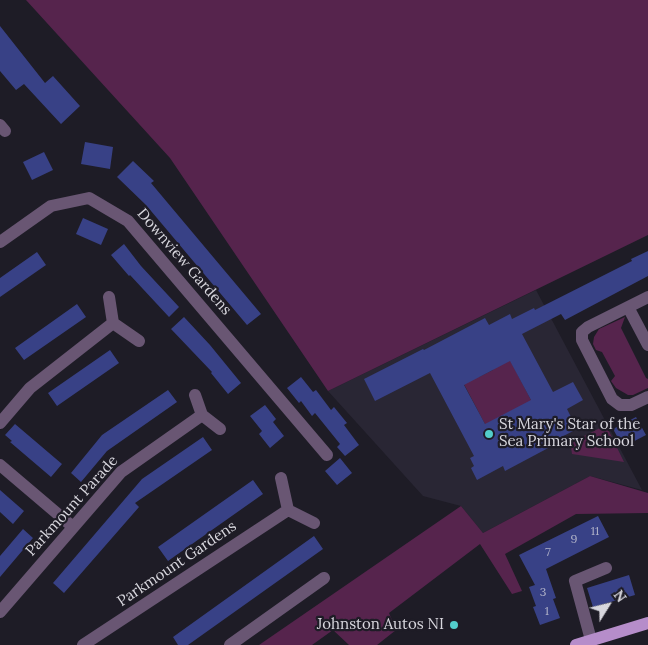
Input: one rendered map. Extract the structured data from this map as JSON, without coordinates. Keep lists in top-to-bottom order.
{
  "streets": {
    "street": ["Downview Gardens", "Parkmount Parade", "Parkmount Gardens"]
  },
  "places": ["St Mary's Star of the Sea Primary School", "Johnston Autos NI"],
  "house_numbers": [
    "11",
    "9",
    "7",
    "3",
    "1"
  ],
  "north": "top right"
}
